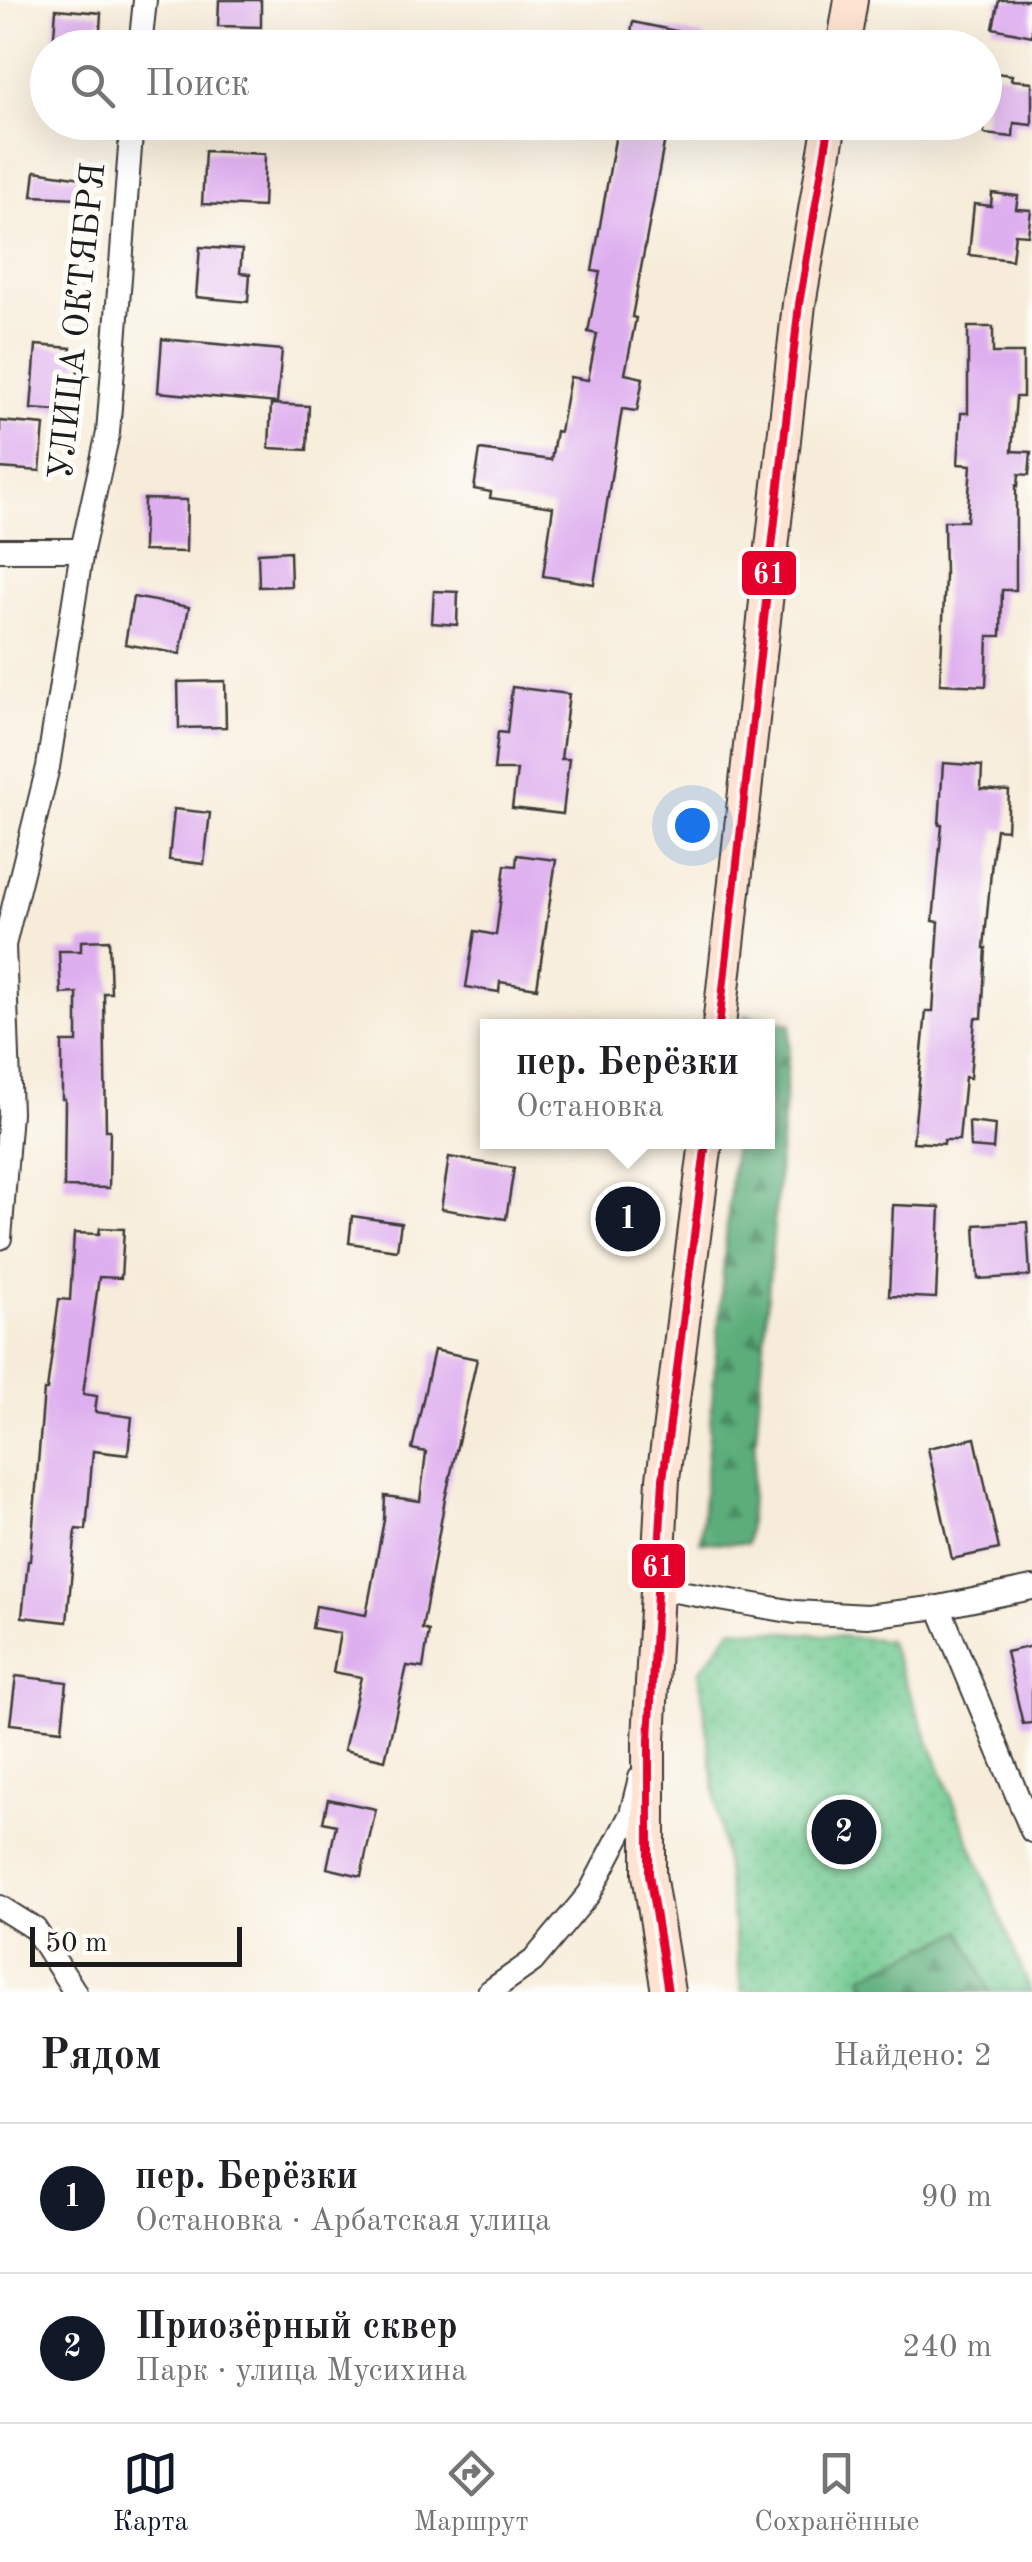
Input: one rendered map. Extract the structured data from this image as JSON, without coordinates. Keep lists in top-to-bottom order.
{
  "streets": {
    "street": ["УЛИЦА ОКТЯБРЯ"]
  },
  "lines": ["transit line 61"],
  "scale_bar": "50 m",
  "page": {
    "search": "Поиск",
    "popup": ["пер. Берёзки", "Остановка"],
    "pins": ["1", "2"],
    "scale": "50 m",
    "heading": ["Рядом", "Найдено: 2"],
    "list": [
      {
        "mark": "1",
        "name": "пер. Берёзки",
        "note": "Остановка · Арбатская улица",
        "value": "90 m"
      },
      {
        "mark": "2",
        "name": "Приозёрный сквер",
        "note": "Парк · улица Мусихина",
        "value": "240 m"
      }
    ],
    "nav": ["Карта", "Маршрут", "Сохранённые"]
  }
}
